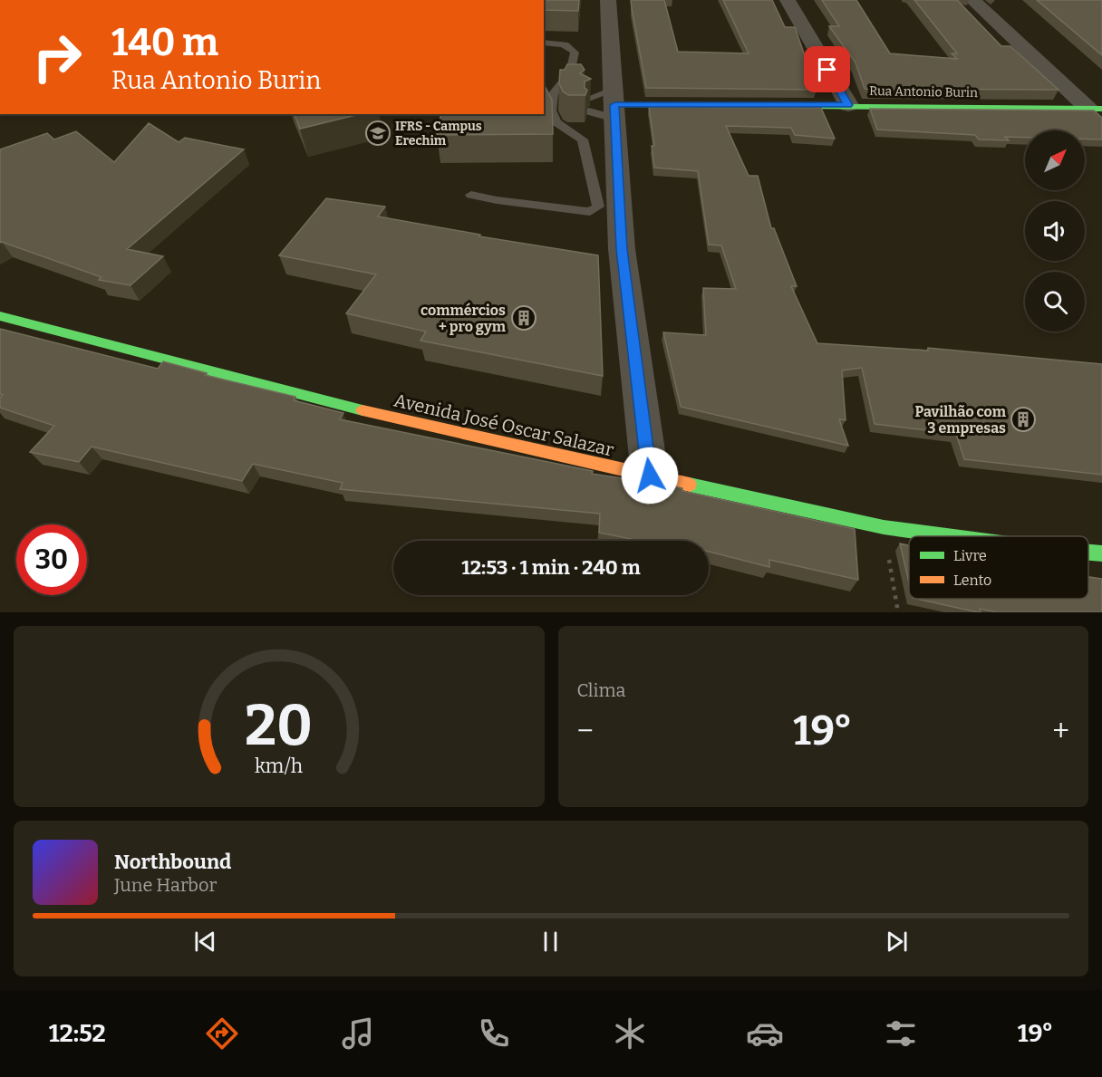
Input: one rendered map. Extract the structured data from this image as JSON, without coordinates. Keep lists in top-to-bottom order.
{
  "streets": {
    "main road": ["Rua Antonio Burin", "Avenida José Oscar Salazar"]
  },
  "places": {
    "school or university": ["IFRS - Campus Erechim"],
    "building": ["commércios + pro gym", "Pavilhão com 3 empresas"]
  },
  "legend": ["Livre", "Lento"],
  "north": "top right",
  "page": {
    "turn": ["140 m", "Rua Antonio Burin"],
    "limit": "30",
    "trip": "12:53 · 1 min · 240 m",
    "tile": "Clima",
    "heat": ["−", "19°", "+"],
    "song": ["Northbound", "June Harbor"],
    "tabs": ["12:52", "19°"],
    "gauge": ["20", "km/h"]
  }
}
